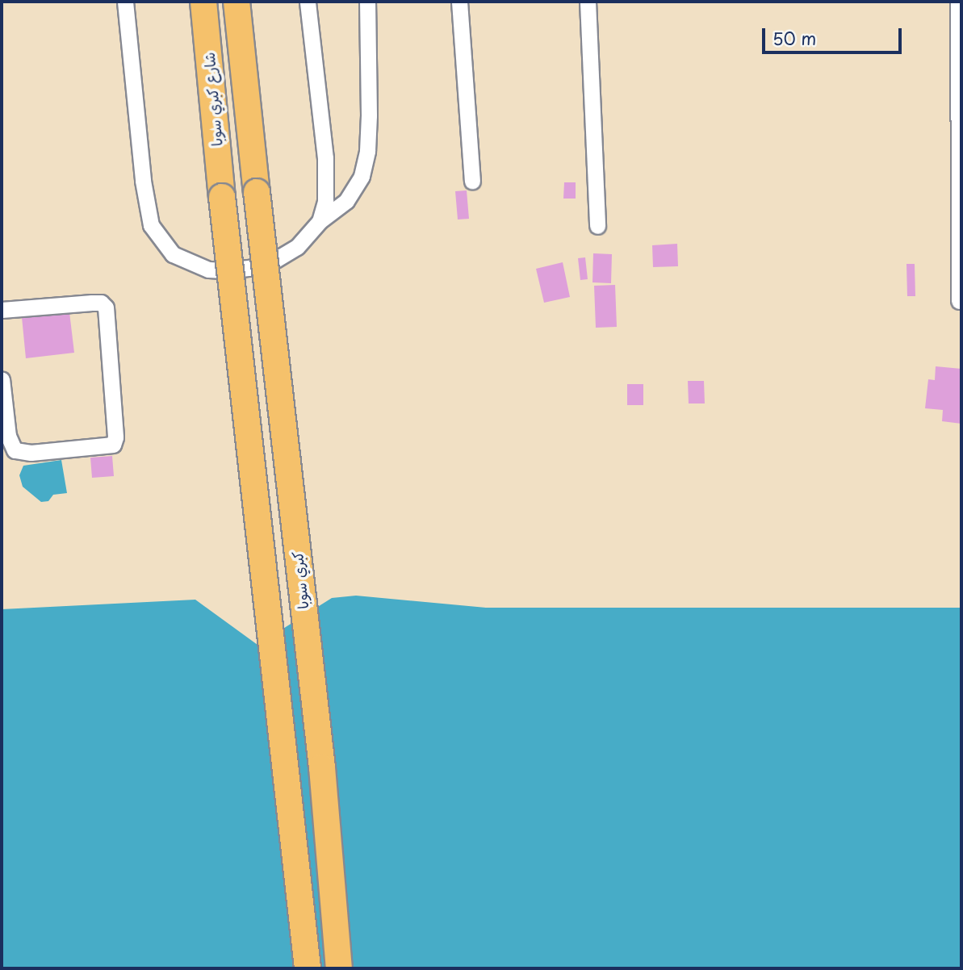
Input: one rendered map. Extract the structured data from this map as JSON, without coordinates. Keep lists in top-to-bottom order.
{
  "streets": {
    "highway": ["شارع كبري سوبا", "كبري سوبا"]
  },
  "scale_bar": "50 m"
}
